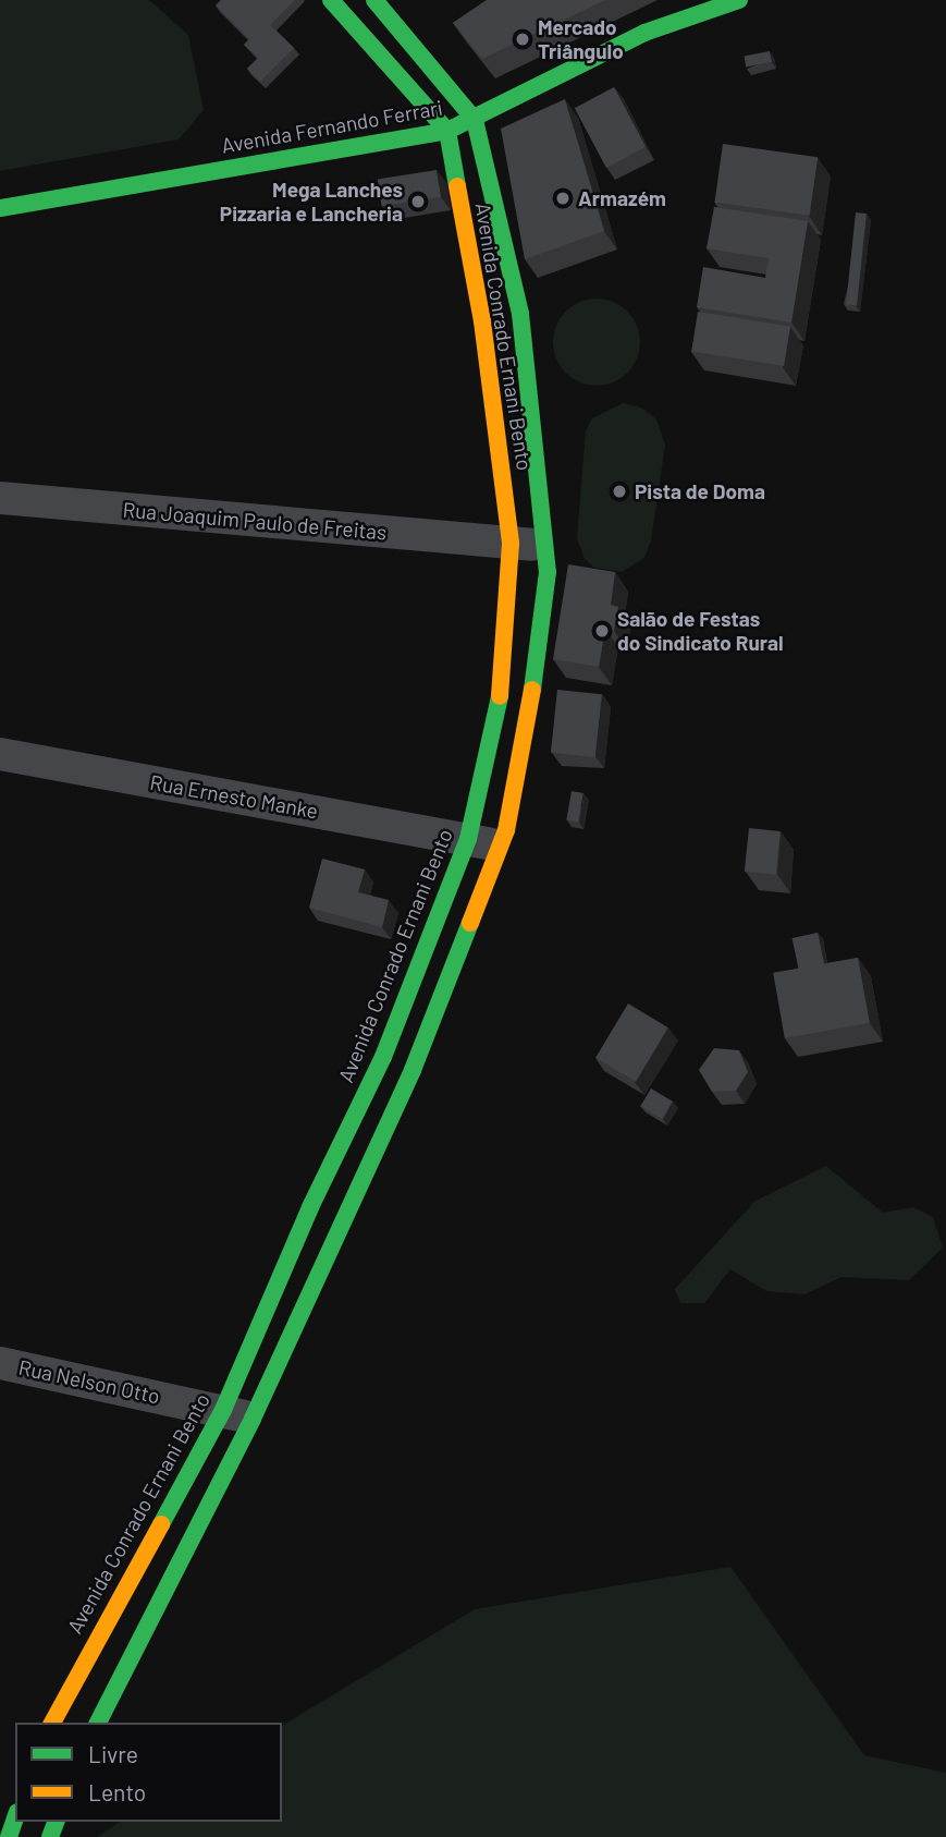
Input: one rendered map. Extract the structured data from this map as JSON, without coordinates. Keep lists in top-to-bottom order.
{
  "streets": {
    "street": [
      "Avenida Fernando Ferrari",
      "Avenida Conrado Ernani Bento",
      "Rua Joaquim Paulo de Freitas",
      "Rua Ernesto Manke",
      "Rua Nelson Otto"
    ]
  },
  "crossings": [
    ["Avenida Fernando Ferrari", "Avenida Conrado Ernani Bento"],
    ["Avenida Conrado Ernani Bento", "Rua Joaquim Paulo de Freitas"],
    ["Avenida Conrado Ernani Bento", "Rua Ernesto Manke"],
    ["Avenida Conrado Ernani Bento", "Rua Nelson Otto"]
  ],
  "places": [
    "Mercado Triângulo",
    "Armazém",
    "Mega Lanches Pizzaria e Lancheria",
    "Pista de Doma",
    "Salão de Festas do Sindicato Rural"
  ],
  "legend": ["Livre", "Lento"]
}
